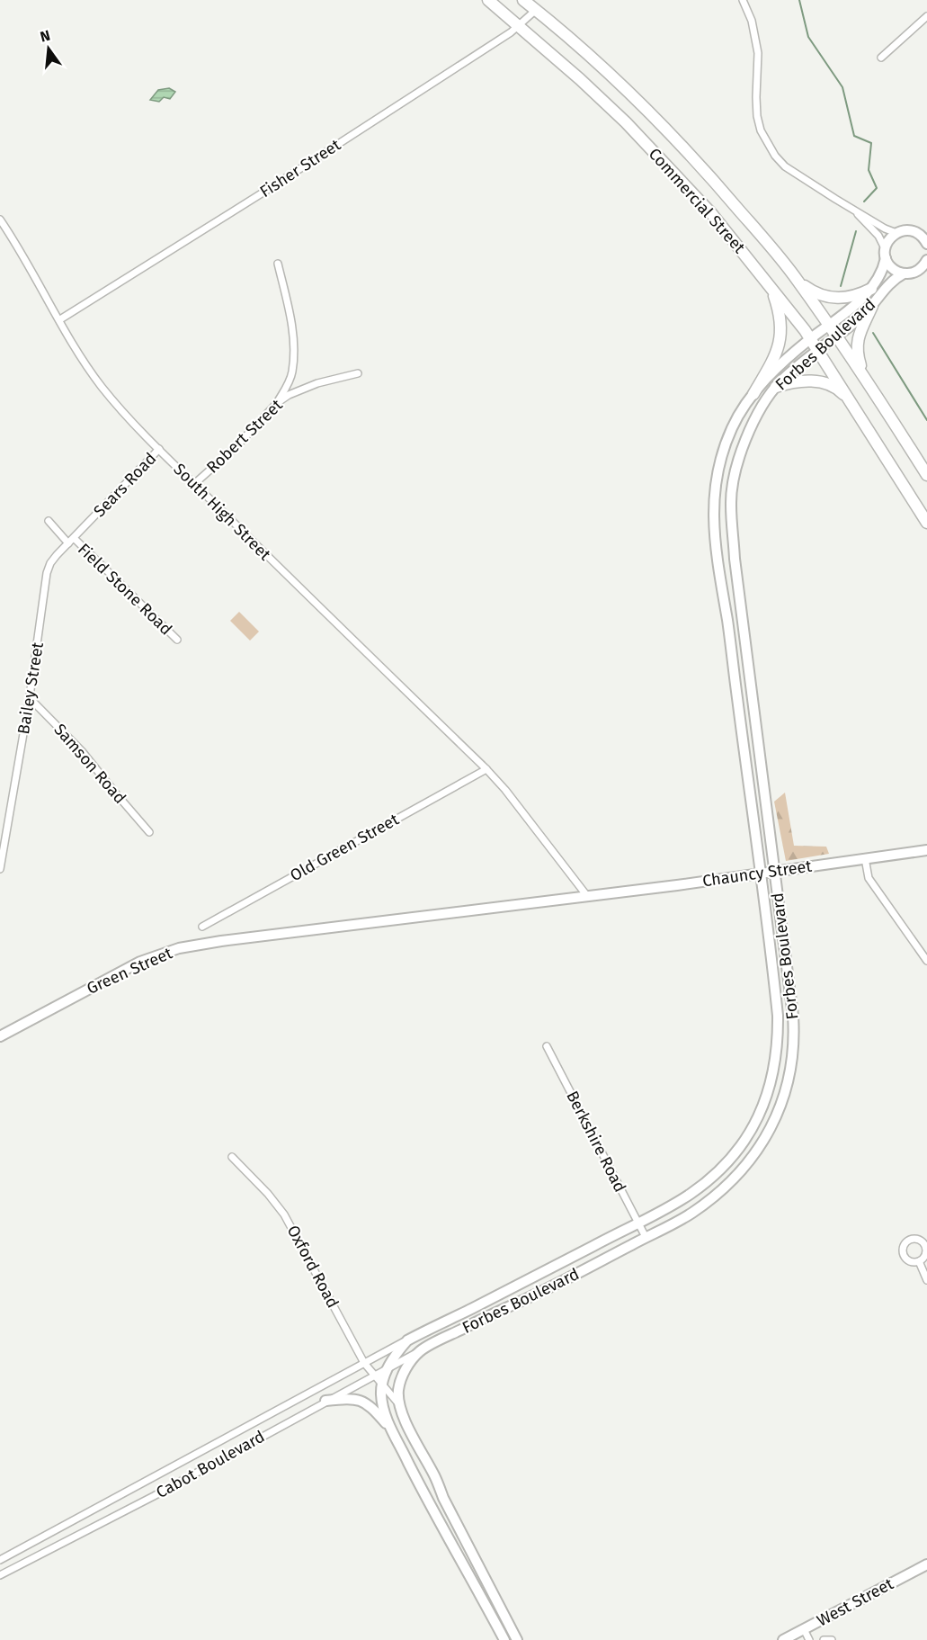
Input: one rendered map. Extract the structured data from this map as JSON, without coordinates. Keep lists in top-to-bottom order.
{
  "streets": {
    "highway": ["Commercial Street"],
    "street": [
      "Fisher Street",
      "Forbes Boulevard",
      "Robert Street",
      "Sears Road",
      "South High Street",
      "Field Stone Road",
      "Bailey Street",
      "Samson Road",
      "Old Green Street",
      "Chauncy Street",
      "Green Street",
      "Berkshire Road",
      "Oxford Road",
      "Cabot Boulevard",
      "West Street"
    ]
  },
  "crossings": [
    ["Fisher Street", "Commercial Street"],
    ["Fisher Street", "South High Street"],
    ["Commercial Street", "Forbes Boulevard"],
    ["Forbes Boulevard", "Chauncy Street"],
    ["Forbes Boulevard", "Berkshire Road"],
    ["Forbes Boulevard", "Oxford Road"],
    ["Forbes Boulevard", "Cabot Boulevard"],
    ["Robert Street", "South High Street"],
    ["Sears Road", "South High Street"],
    ["Sears Road", "Field Stone Road"],
    ["Sears Road", "Bailey Street"],
    ["South High Street", "Old Green Street"],
    ["Field Stone Road", "Bailey Street"],
    ["Bailey Street", "Samson Road"],
    ["Chauncy Street", "Green Street"],
    ["Oxford Road", "Cabot Boulevard"]
  ],
  "north": "top"
}
